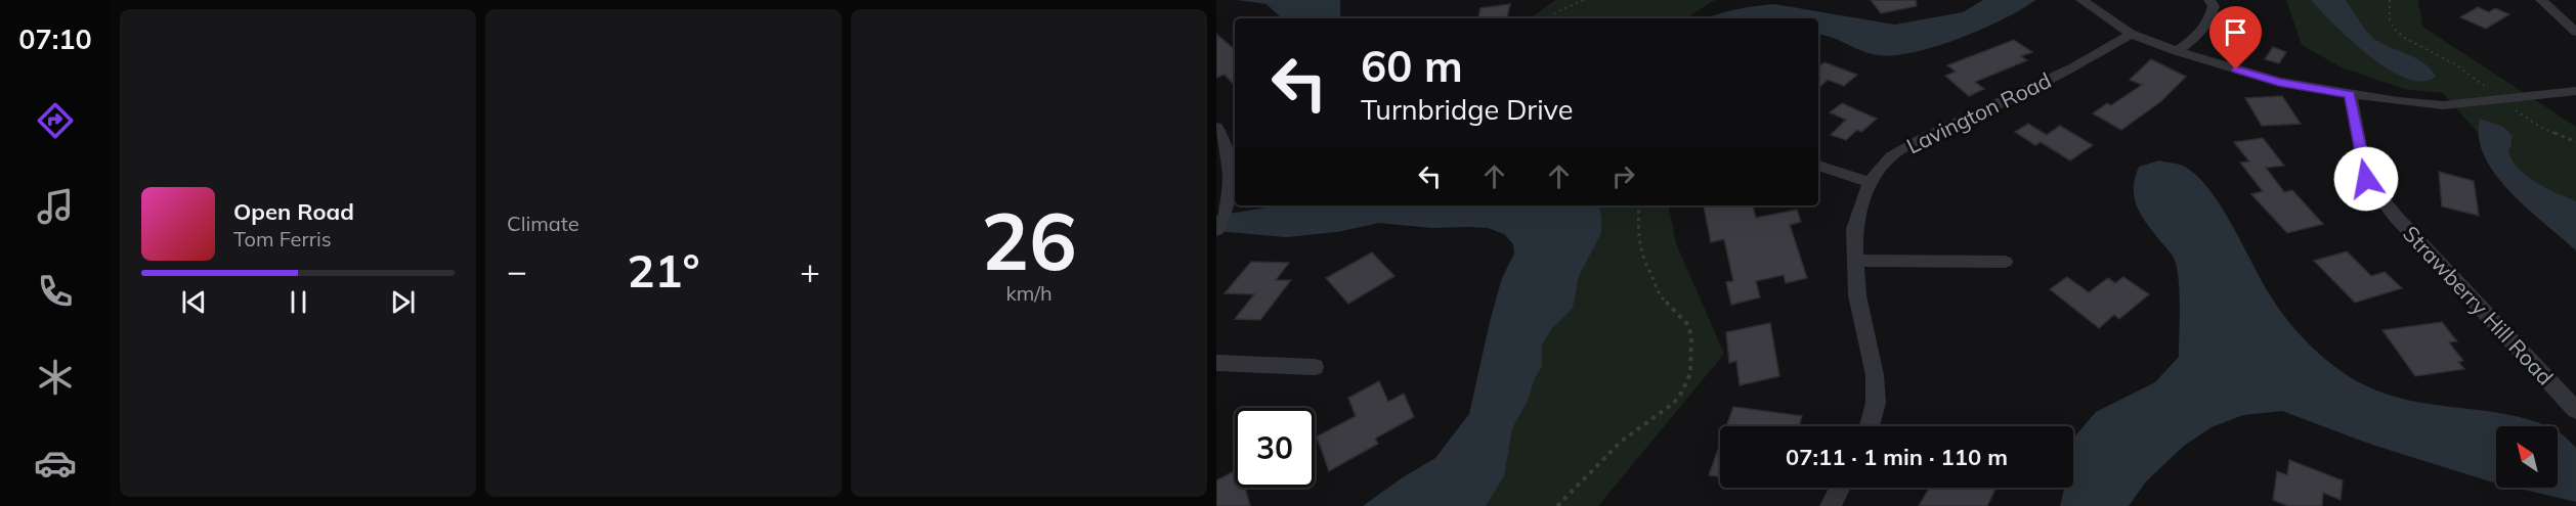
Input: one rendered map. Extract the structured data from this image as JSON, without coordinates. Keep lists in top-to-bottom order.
{
  "streets": {
    "street": ["Lavington Road", "Strawberry Hill Road"]
  },
  "north": "top left",
  "page": {
    "tabs": "07:10",
    "tile": [
      "Climate",
      ["26", "km/h"]
    ],
    "turn": ["60 m", "Turnbridge Drive"],
    "song": ["Open Road", "Tom Ferris"],
    "heat": ["−", "21°", "+"],
    "limit": "30",
    "trip": "07:11 · 1 min · 110 m"
  }
}
